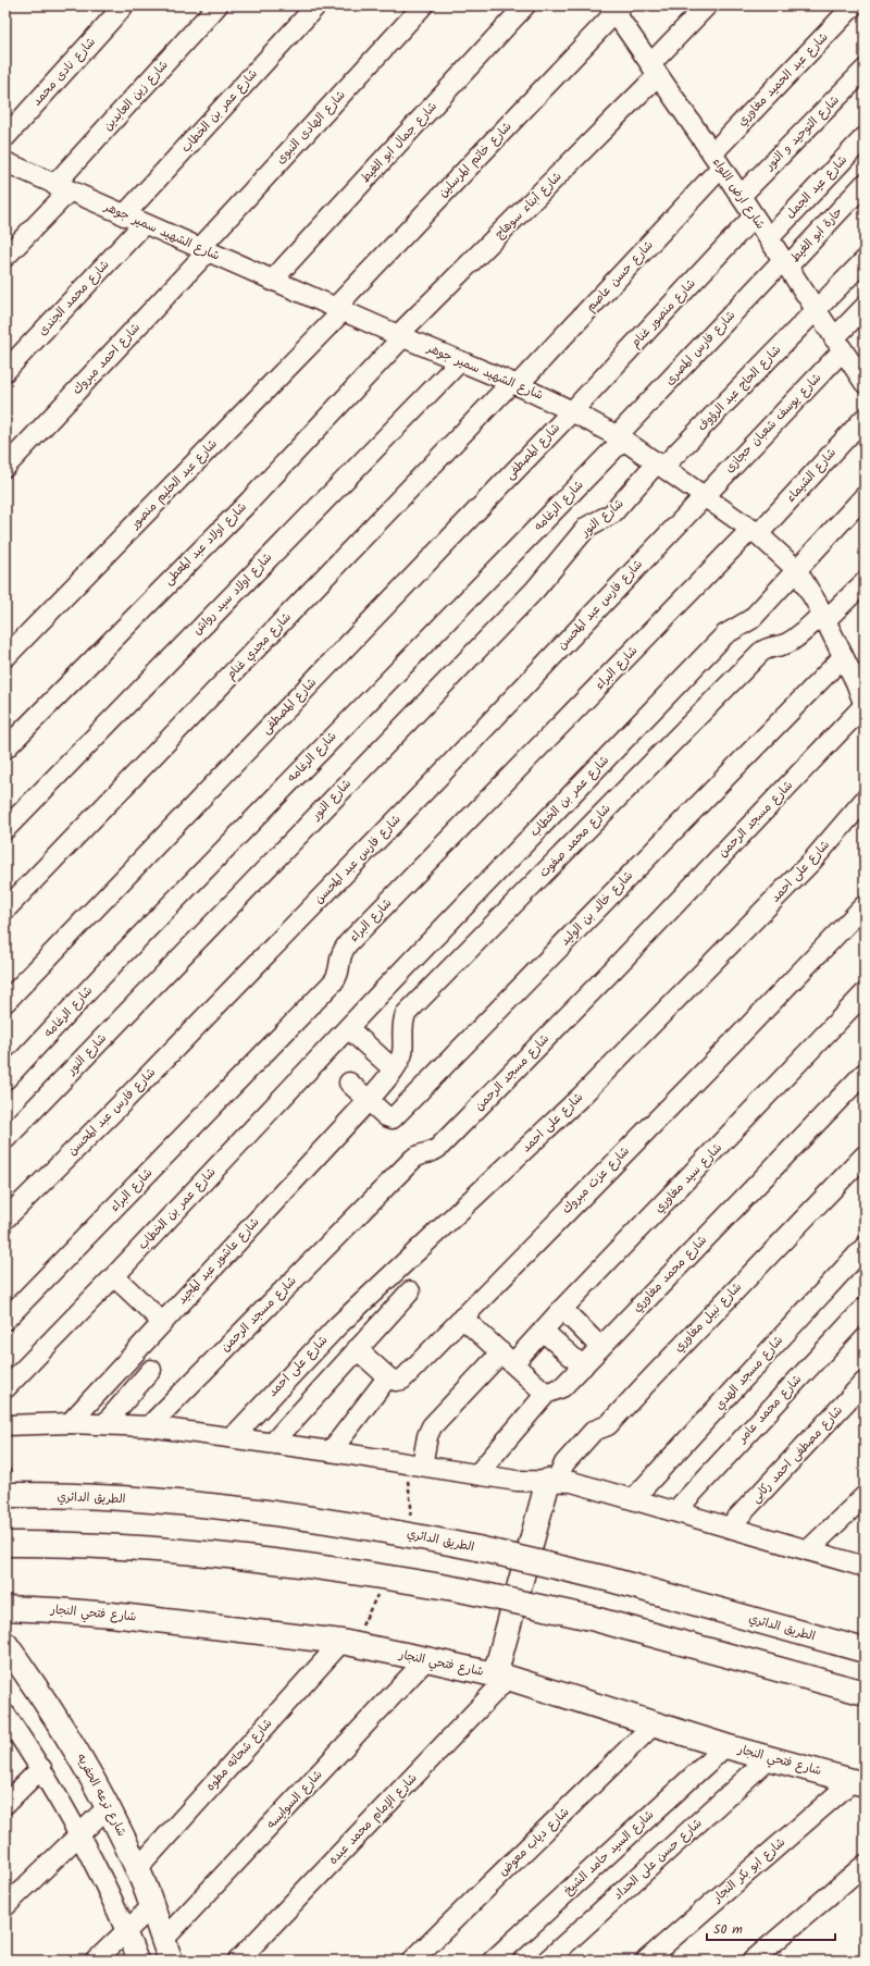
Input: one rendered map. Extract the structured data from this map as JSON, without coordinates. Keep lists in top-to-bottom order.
{
  "streets": {
    "main road": ["الطريق الدائري", "شارع فتحي النجار", "شارع ترعه الحفريه"],
    "street": [
      "شارع نادى محمد",
      "شارع عبد الحميد مغاوري",
      "شارع زين العابدين",
      "شارع عمر بن الخطاب",
      "شارع الهادى النبوى",
      "شارع التوحيد و النور",
      "شارع جمال ابو الغيط",
      "شارع خاتم المرسلين",
      "شارع عيد الجمل",
      "شارع ارض اللواء",
      "شارع أبناء سوهاج",
      "شارع الشهيد سمير جوهر",
      "حارة ابو الغيط",
      "شارع حسن عاصم",
      "شارع محمد الجندى",
      "شارع منصور غنام",
      "شارع فارس المصرى",
      "شارع احمد مبروك",
      "شارع الحاج عبد الرؤوف",
      "شارع يوسف شعبان حجازى",
      "شارع المصطفى",
      "شارع الشيماء",
      "شارع عبد الحليم منصور",
      "شارع الرغامه",
      "شارع النور",
      "شارع اولاد عبد المعطى",
      "شارع اولاد سيد رواش",
      "شارع فارس عبد المحسن",
      "شارع مجدي غنام",
      "شارع البراء",
      "شارع مسجد الرحمن",
      "شارع محمد صفوت",
      "شارع على احمد",
      "شارع خالد بن الوليد",
      "شارع سيد مغاوري",
      "شارع عزت مبروك",
      "شارع عاشور عبد المجيد",
      "شارع محمد مغاوري",
      "شارع نبيل مغاوري",
      "شارع مسجد الهدي",
      "شارع محمد عامر",
      "شارع مصطفى احمد ركابى",
      "شارع شحاته مطوه",
      "شارع السوايسه",
      "شارع الإمام محمد عبده",
      "شارع دياب معوض",
      "شارع السيد حامد الشيخ",
      "شارع حسن على الحداد",
      "شارع ابو بكر النجار"
    ]
  },
  "crossings": [
    ["شارع عبد الحميد مغاوري", "شارع ارض اللواء"],
    ["شارع عبد الحميد مغاوري", "شارع حسن عاصم"],
    ["شارع زين العابدين", "شارع الشهيد سمير جوهر"],
    ["شارع عمر بن الخطاب", "شارع الشهيد سمير جوهر"],
    ["شارع الهادى النبوى", "شارع الشهيد سمير جوهر"],
    ["شارع الهادى النبوى", "شارع احمد مبروك"],
    ["شارع التوحيد و النور", "شارع ارض اللواء"],
    ["شارع جمال ابو الغيط", "شارع الشهيد سمير جوهر"],
    ["شارع خاتم المرسلين", "شارع ارض اللواء"],
    ["شارع خاتم المرسلين", "شارع الشهيد سمير جوهر"],
    ["شارع خاتم المرسلين", "شارع عبد الحليم منصور"],
    ["شارع عيد الجمل", "شارع ارض اللواء"],
    ["شارع ارض اللواء", "شارع أبناء سوهاج"],
    ["شارع ارض اللواء", "حارة ابو الغيط"],
    ["شارع ارض اللواء", "شارع حسن عاصم"],
    ["شارع ارض اللواء", "شارع منصور غنام"],
    ["شارع ارض اللواء", "شارع فارس المصرى"],
    ["شارع ارض اللواء", "شارع الحاج عبد الرؤوف"],
    ["شارع ارض اللواء", "شارع يوسف شعبان حجازى"],
    ["شارع أبناء سوهاج", "شارع الشهيد سمير جوهر"],
    ["شارع أبناء سوهاج", "شارع اولاد عبد المعطى"],
    ["شارع الشهيد سمير جوهر", "شارع حسن عاصم"],
    ["شارع الشهيد سمير جوهر", "شارع محمد الجندى"],
    ["شارع الشهيد سمير جوهر", "شارع منصور غنام"],
    ["شارع الشهيد سمير جوهر", "شارع فارس المصرى"],
    ["شارع الشهيد سمير جوهر", "شارع احمد مبروك"],
    ["شارع الشهيد سمير جوهر", "شارع الحاج عبد الرؤوف"],
    ["شارع الشهيد سمير جوهر", "شارع يوسف شعبان حجازى"],
    ["شارع الشهيد سمير جوهر", "شارع المصطفى"],
    ["شارع الشهيد سمير جوهر", "شارع الشيماء"],
    ["شارع الشهيد سمير جوهر", "شارع عبد الحليم منصور"],
    ["شارع الشهيد سمير جوهر", "شارع الرغامه"],
    ["شارع الشهيد سمير جوهر", "شارع النور"],
    ["شارع الشهيد سمير جوهر", "شارع اولاد عبد المعطى"],
    ["شارع الشهيد سمير جوهر", "شارع اولاد سيد رواش"],
    ["شارع الشهيد سمير جوهر", "شارع فارس عبد المحسن"],
    ["شارع الشهيد سمير جوهر", "شارع مجدي غنام"],
    ["شارع الشهيد سمير جوهر", "شارع البراء"],
    ["شارع الشهيد سمير جوهر", "شارع مسجد الرحمن"],
    ["شارع الشهيد سمير جوهر", "شارع محمد صفوت"],
    ["شارع الشهيد سمير جوهر", "شارع خالد بن الوليد"],
    ["حارة ابو الغيط", "شارع فارس المصرى"],
    ["شارع حسن عاصم", "شارع مجدي غنام"],
    ["شارع منصور غنام", "شارع المصطفى"],
    ["شارع فارس المصرى", "شارع الرغامه"],
    ["شارع الحاج عبد الرؤوف", "شارع النور"],
    ["شارع يوسف شعبان حجازى", "شارع فارس عبد المحسن"],
    ["شارع الشيماء", "شارع البراء"],
    ["شارع محمد صفوت", "شارع خالد بن الوليد"],
    ["شارع محمد صفوت", "شارع عاشور عبد المجيد"],
    ["شارع خالد بن الوليد", "شارع عاشور عبد المجيد"],
    ["شارع فتحي النجار", "شارع شحاته مطوه"],
    ["شارع فتحي النجار", "شارع السوايسه"],
    ["شارع فتحي النجار", "شارع الإمام محمد عبده"],
    ["شارع فتحي النجار", "شارع دياب معوض"],
    ["شارع فتحي النجار", "شارع السيد حامد الشيخ"],
    ["شارع فتحي النجار", "شارع حسن على الحداد"],
    ["شارع فتحي النجار", "شارع ابو بكر النجار"],
    ["شارع شحاته مطوه", "شارع ترعه الحفريه"],
    ["شارع ترعه الحفريه", "شارع السوايسه"]
  ],
  "scale_bar": "50 m"
}
